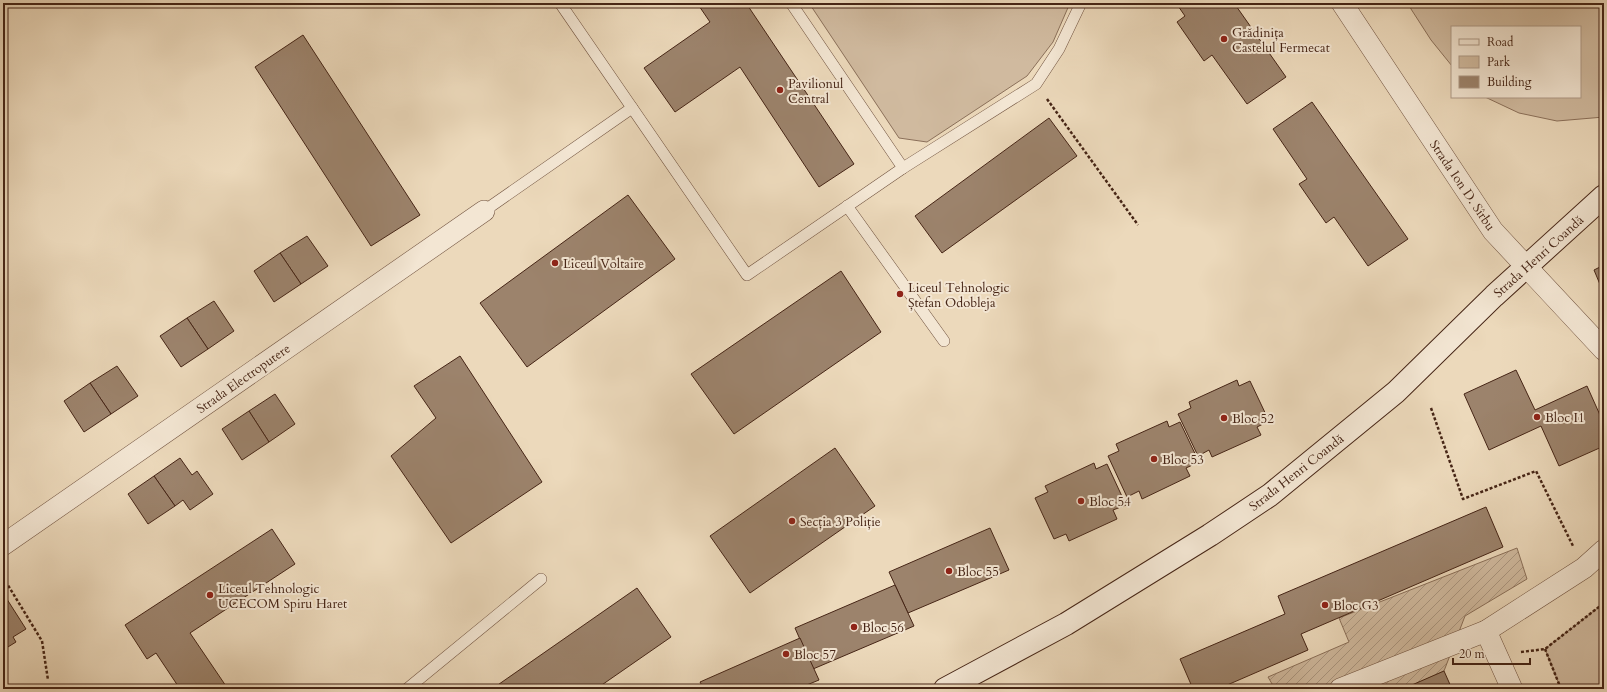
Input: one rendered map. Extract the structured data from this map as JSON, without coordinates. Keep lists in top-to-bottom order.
{
  "streets": {
    "street": ["Strada Ion D. Sîrbu", "Strada Henri Coandă", "Strada Electroputere"]
  },
  "crossings": [
    ["Strada Ion D. Sîrbu", "Strada Henri Coandă"]
  ],
  "places": [
    "Grădinița Castelul Fermecat",
    "Pavilionul Central",
    "Liceul Voltaire",
    "Liceul Tehnologic Ștefan Odobleja",
    "Bloc I1",
    "Bloc 52",
    "Bloc 53",
    "Bloc 54",
    "Secția 3 Poliție",
    "Bloc 55",
    "Liceul Tehnologic UCECOM Spiru Haret",
    "Bloc G3",
    "Bloc 56",
    "Bloc 57"
  ],
  "legend": ["Road", "Park", "Building"],
  "scale_bar": "20 m"
}
